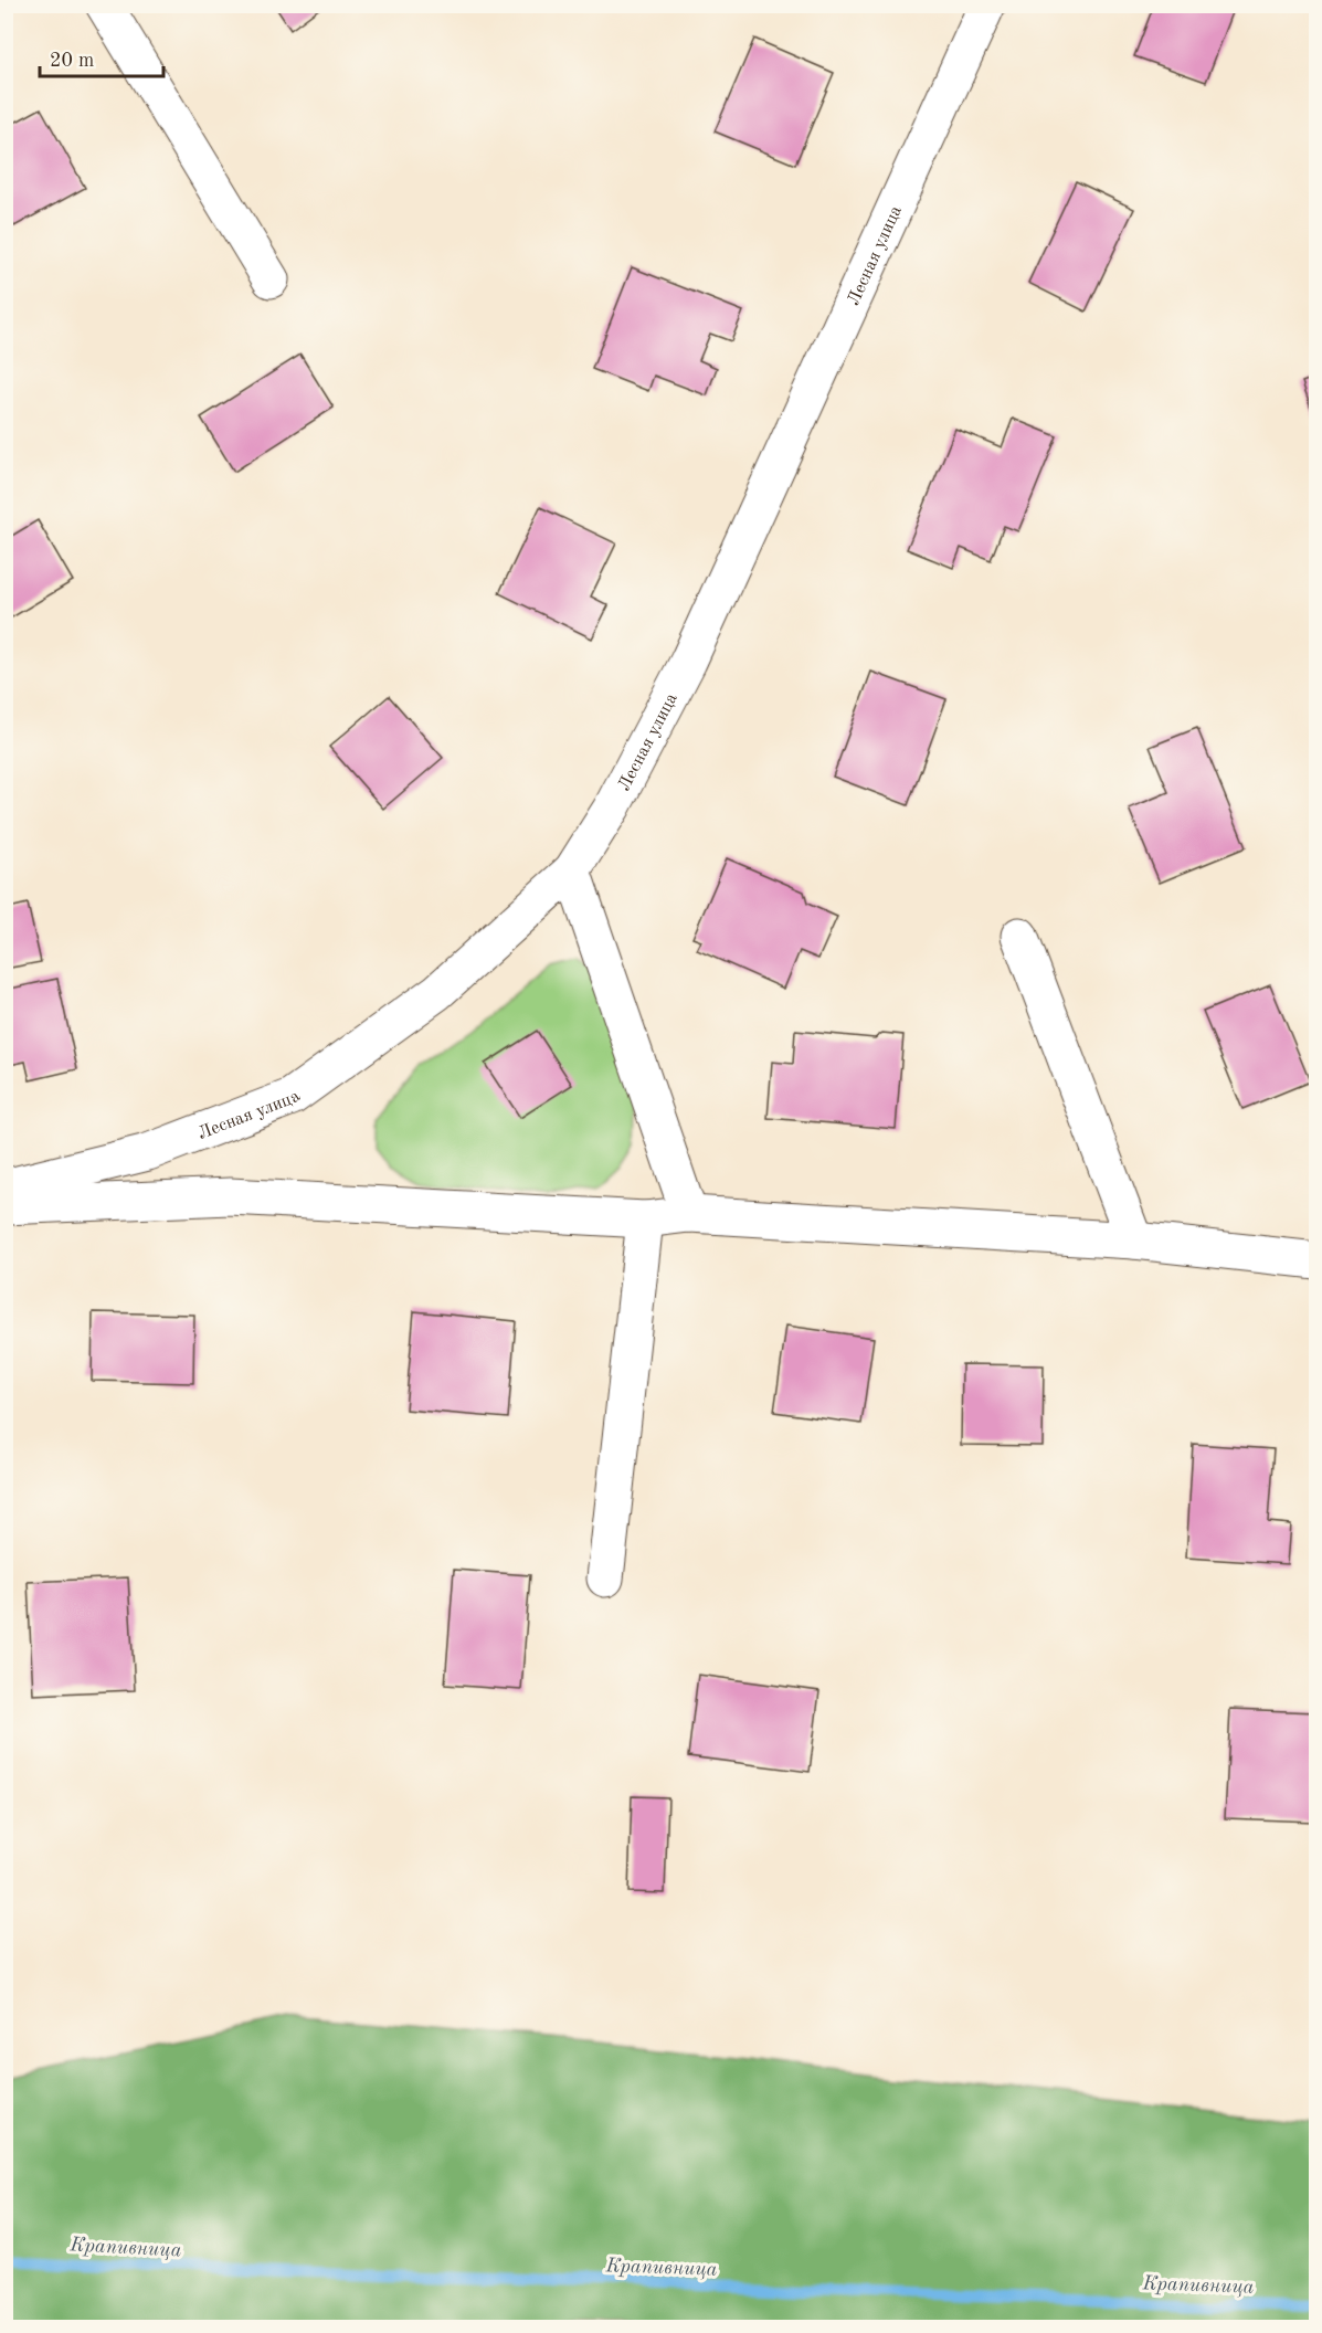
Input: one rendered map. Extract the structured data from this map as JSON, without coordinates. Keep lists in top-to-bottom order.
{
  "streets": {
    "street": ["Лесная улица"]
  },
  "water": ["Крапивница"],
  "scale_bar": "20 m"
}
